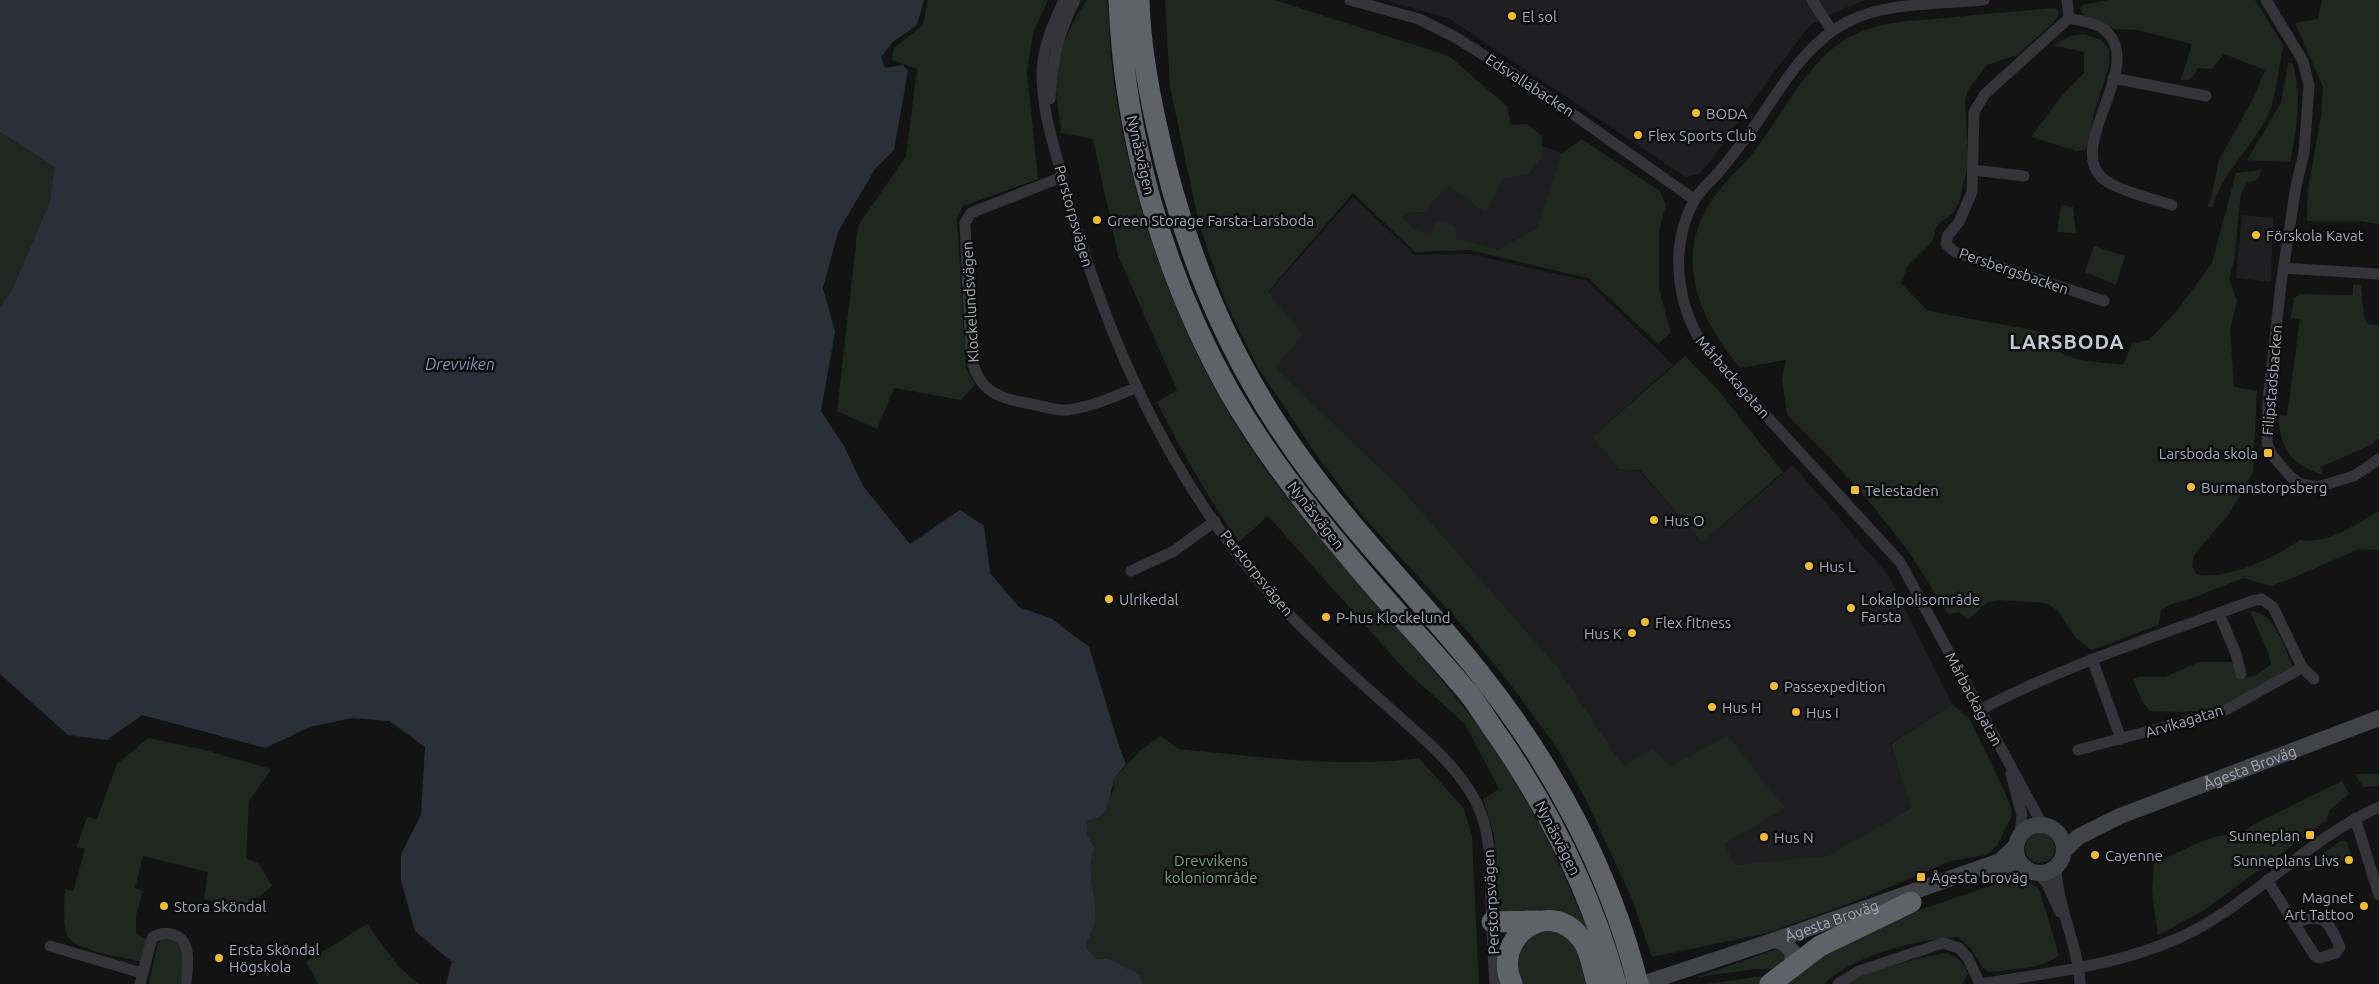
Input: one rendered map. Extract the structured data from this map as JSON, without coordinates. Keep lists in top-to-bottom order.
{
  "streets": {
    "highway": ["Nynäsvägen"],
    "main road": ["Ågesta Broväg"],
    "street": [
      "Edsvallabacken",
      "Perstorpsvägen",
      "Persbergsbacken",
      "Klockelundsvägen",
      "Mårbackagatan",
      "Filipstadsbacken",
      "Arvikagatan"
    ]
  },
  "crossings": [
    ["Edsvallabacken", "Mårbackagatan"],
    ["Nynäsvägen", "Ågesta Broväg"],
    ["Perstorpsvägen", "Klockelundsvägen"],
    ["Mårbackagatan", "Ågesta Broväg"]
  ],
  "districts": ["LARSBODA"],
  "water": ["Drevviken"],
  "parks": ["Drevvikens koloniområde"],
  "places": {
    "other": [
      "El sol",
      "BODA",
      "Flex Sports Club",
      "Green Storage Farsta-Larsboda",
      "Förskola Kavat",
      "Burmanstorpsberg",
      "Hus O",
      "Hus L",
      "Ulrikedal",
      "Lokalpolisområde Farsta",
      "P-hus Klockelund",
      "Flex fitness",
      "Hus K",
      "Passexpedition",
      "Hus H",
      "Hus I",
      "Hus N",
      "Cayenne",
      "Sunneplans Livs",
      "Stora Sköndal",
      "Magnet Art Tattoo",
      "Ersta Sköndal Högskola"
    ],
    "transit": [
      "Larsboda skola",
      "Telestaden",
      "Sunneplan",
      "Ågesta broväg"
    ]
  }
}
